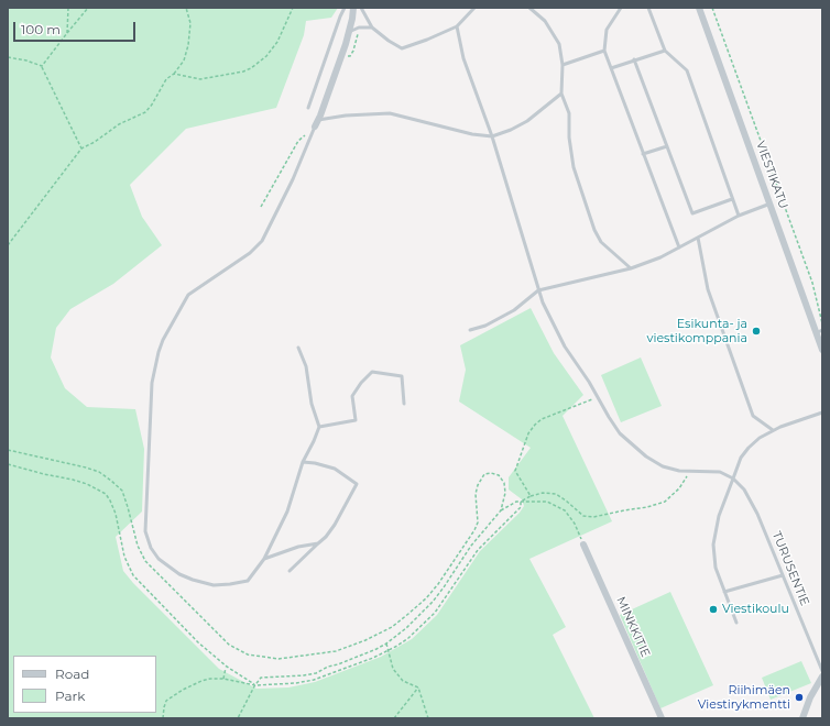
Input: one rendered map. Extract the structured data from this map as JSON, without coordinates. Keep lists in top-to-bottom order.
{
  "streets": {
    "street": ["VIESTIKATU", "MINKKITIE"],
    "lane": ["TURUSENTIE"]
  },
  "places": ["Esikunta- ja viestikomppania", "Viestikoulu", "Riihimäen Viestirykmentti"],
  "legend": ["Road", "Park"],
  "scale_bar": "100 m"
}
